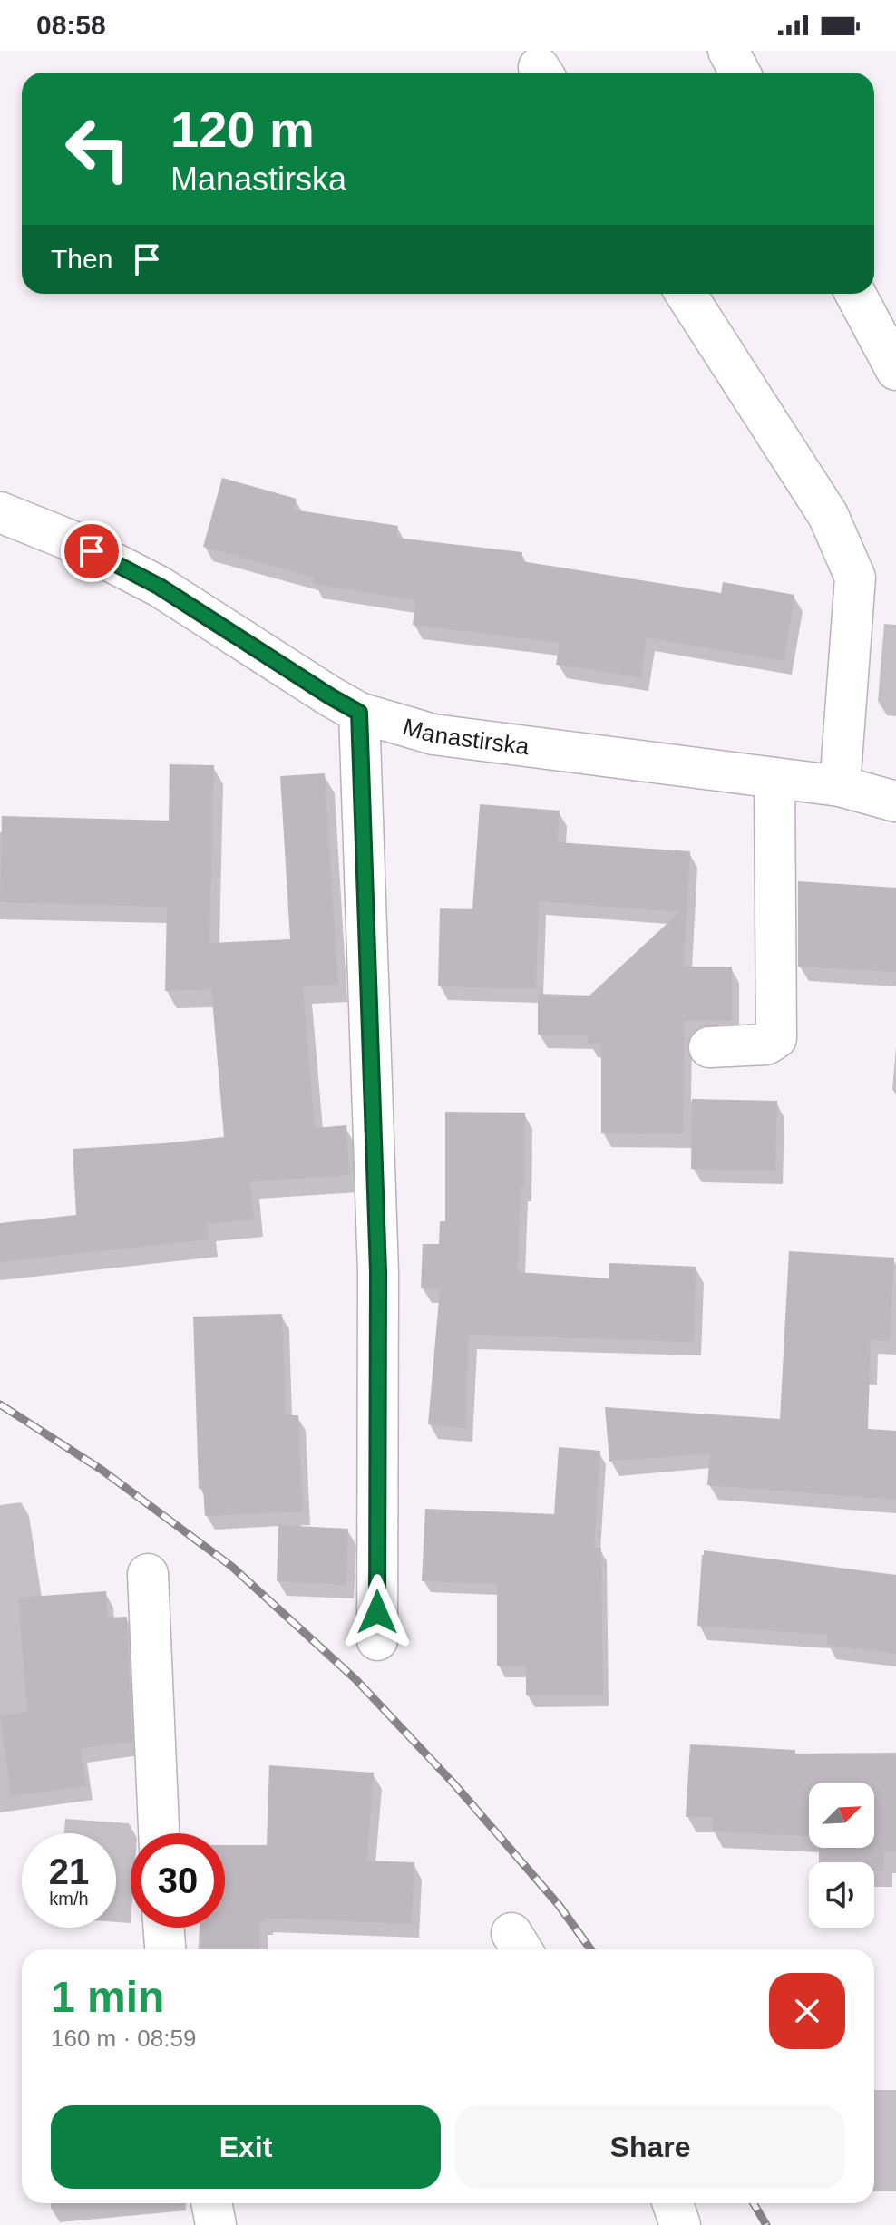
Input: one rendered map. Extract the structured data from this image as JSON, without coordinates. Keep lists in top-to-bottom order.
{
  "streets": {
    "street": ["Manastirska"]
  },
  "north": "top right",
  "page": {
    "status": "08:58",
    "turn": ["120 m", "Manastirska"],
    "then": "Then",
    "speed": "21 km/h",
    "limit": "30",
    "heading": ["1 min", "160 m · 08:59"],
    "buttons": ["Exit", "Share"]
  }
}
